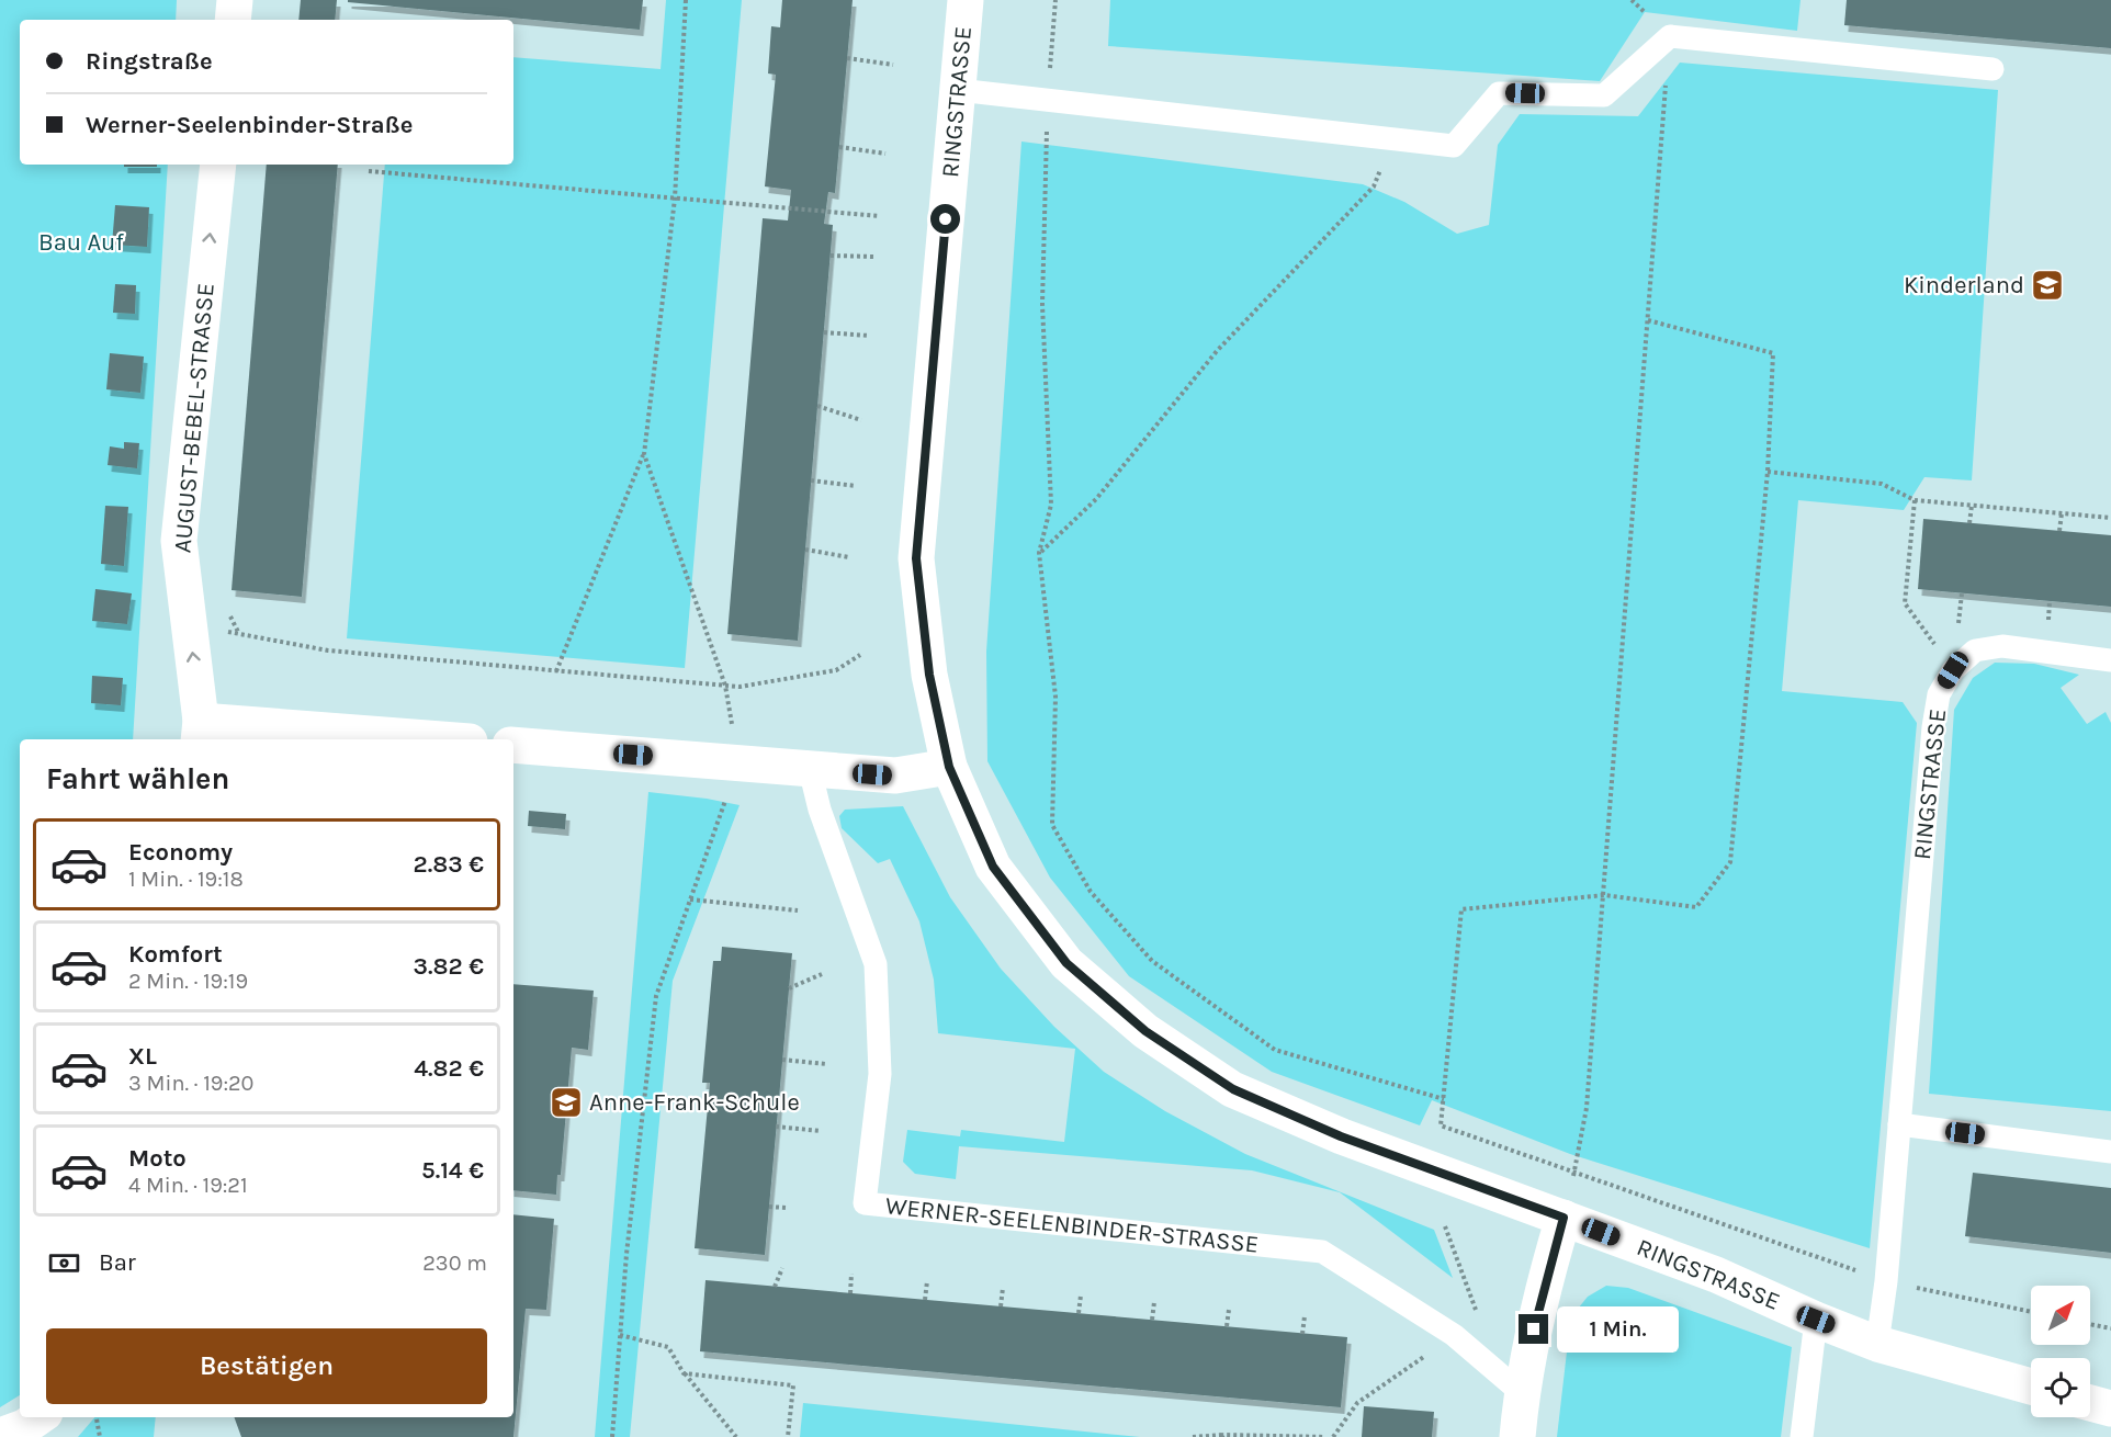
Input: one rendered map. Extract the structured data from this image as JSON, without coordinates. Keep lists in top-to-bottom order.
{
  "streets": {
    "street": ["RINGSTRASSE", "AUGUST-BEBEL-STRASSE"],
    "lane": ["WERNER-SEELENBINDER-STRASSE"]
  },
  "one_way": ["AUGUST-BEBEL-STRASSE"],
  "parks": ["Bau Auf"],
  "places": {
    "school or university": ["Kinderland", "Anne-Frank-Schule"]
  },
  "north": "top right",
  "page": {
    "banner": ["Ringstraße", "Werner-Seelenbinder-Straße"],
    "heading": "Fahrt wählen",
    "list": [
      {
        "name": "Economy",
        "note": "1 Min. · 19:18",
        "value": "2.83 €"
      },
      {
        "name": "Komfort",
        "note": "2 Min. · 19:19",
        "value": "3.82 €"
      },
      {
        "name": "XL",
        "note": "3 Min. · 19:20",
        "value": "4.82 €"
      },
      {
        "name": "Moto",
        "note": "4 Min. · 19:21",
        "value": "5.14 €"
      }
    ],
    "pay": ["Bar", "230 m"],
    "bubble": "1 Min.",
    "buttons": "Bestätigen"
  }
}
